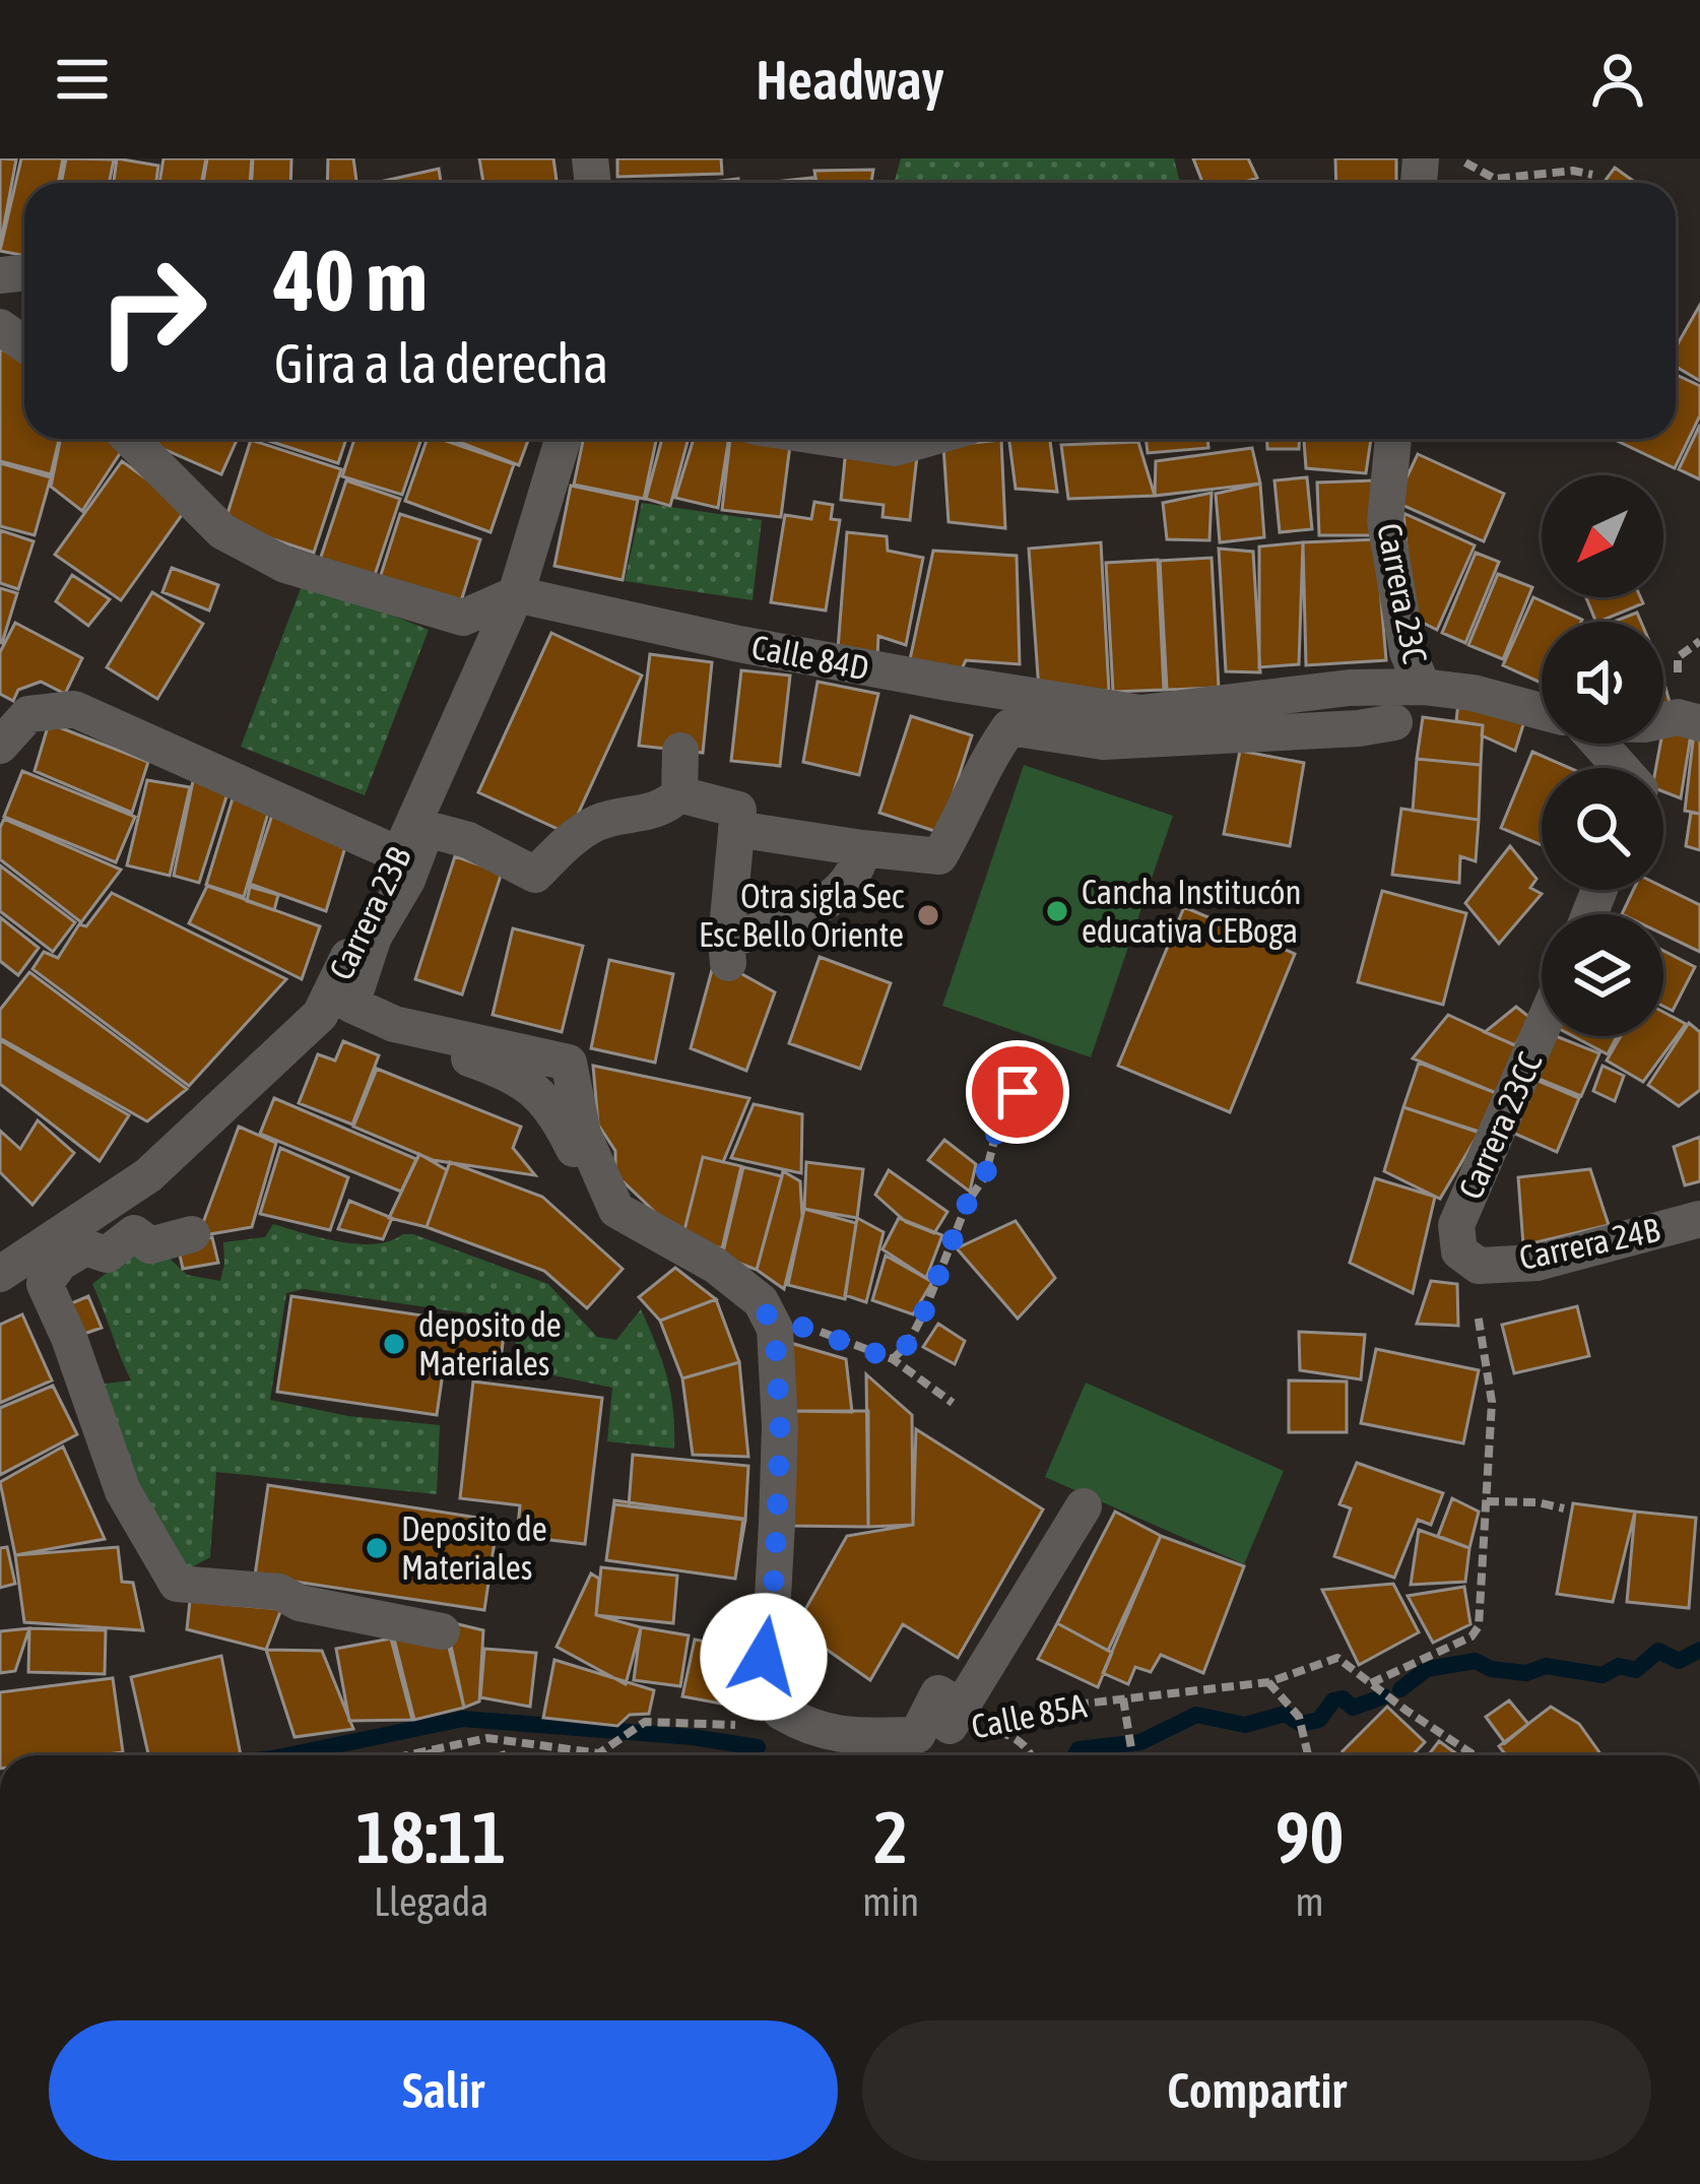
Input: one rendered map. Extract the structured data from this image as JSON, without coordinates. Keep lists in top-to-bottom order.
{
  "streets": {
    "street": [
      "Carrera 23C",
      "Calle 84D",
      "Carrera 23B",
      "Carrera 23CC",
      "Carrera 24B",
      "Calle 85A"
    ]
  },
  "crossings": [
    ["Carrera 23C", "Calle 84D"],
    ["Calle 84D", "Carrera 23B"],
    ["Carrera 23CC", "Carrera 24B"]
  ],
  "places": [
    "Cancha Institucón educativa CEBoga",
    "Otra sigla Sec Esc Bello Oriente",
    "deposito de Materiales",
    "Deposito de Materiales"
  ],
  "north": "bottom left",
  "page": {
    "header": "Headway",
    "turn": ["40 m", "Gira a la derecha"],
    "eta": [
      "18:11",
      "Llegada",
      "2",
      "min",
      "90",
      "m"
    ],
    "buttons": ["Salir", "Compartir"]
  }
}
